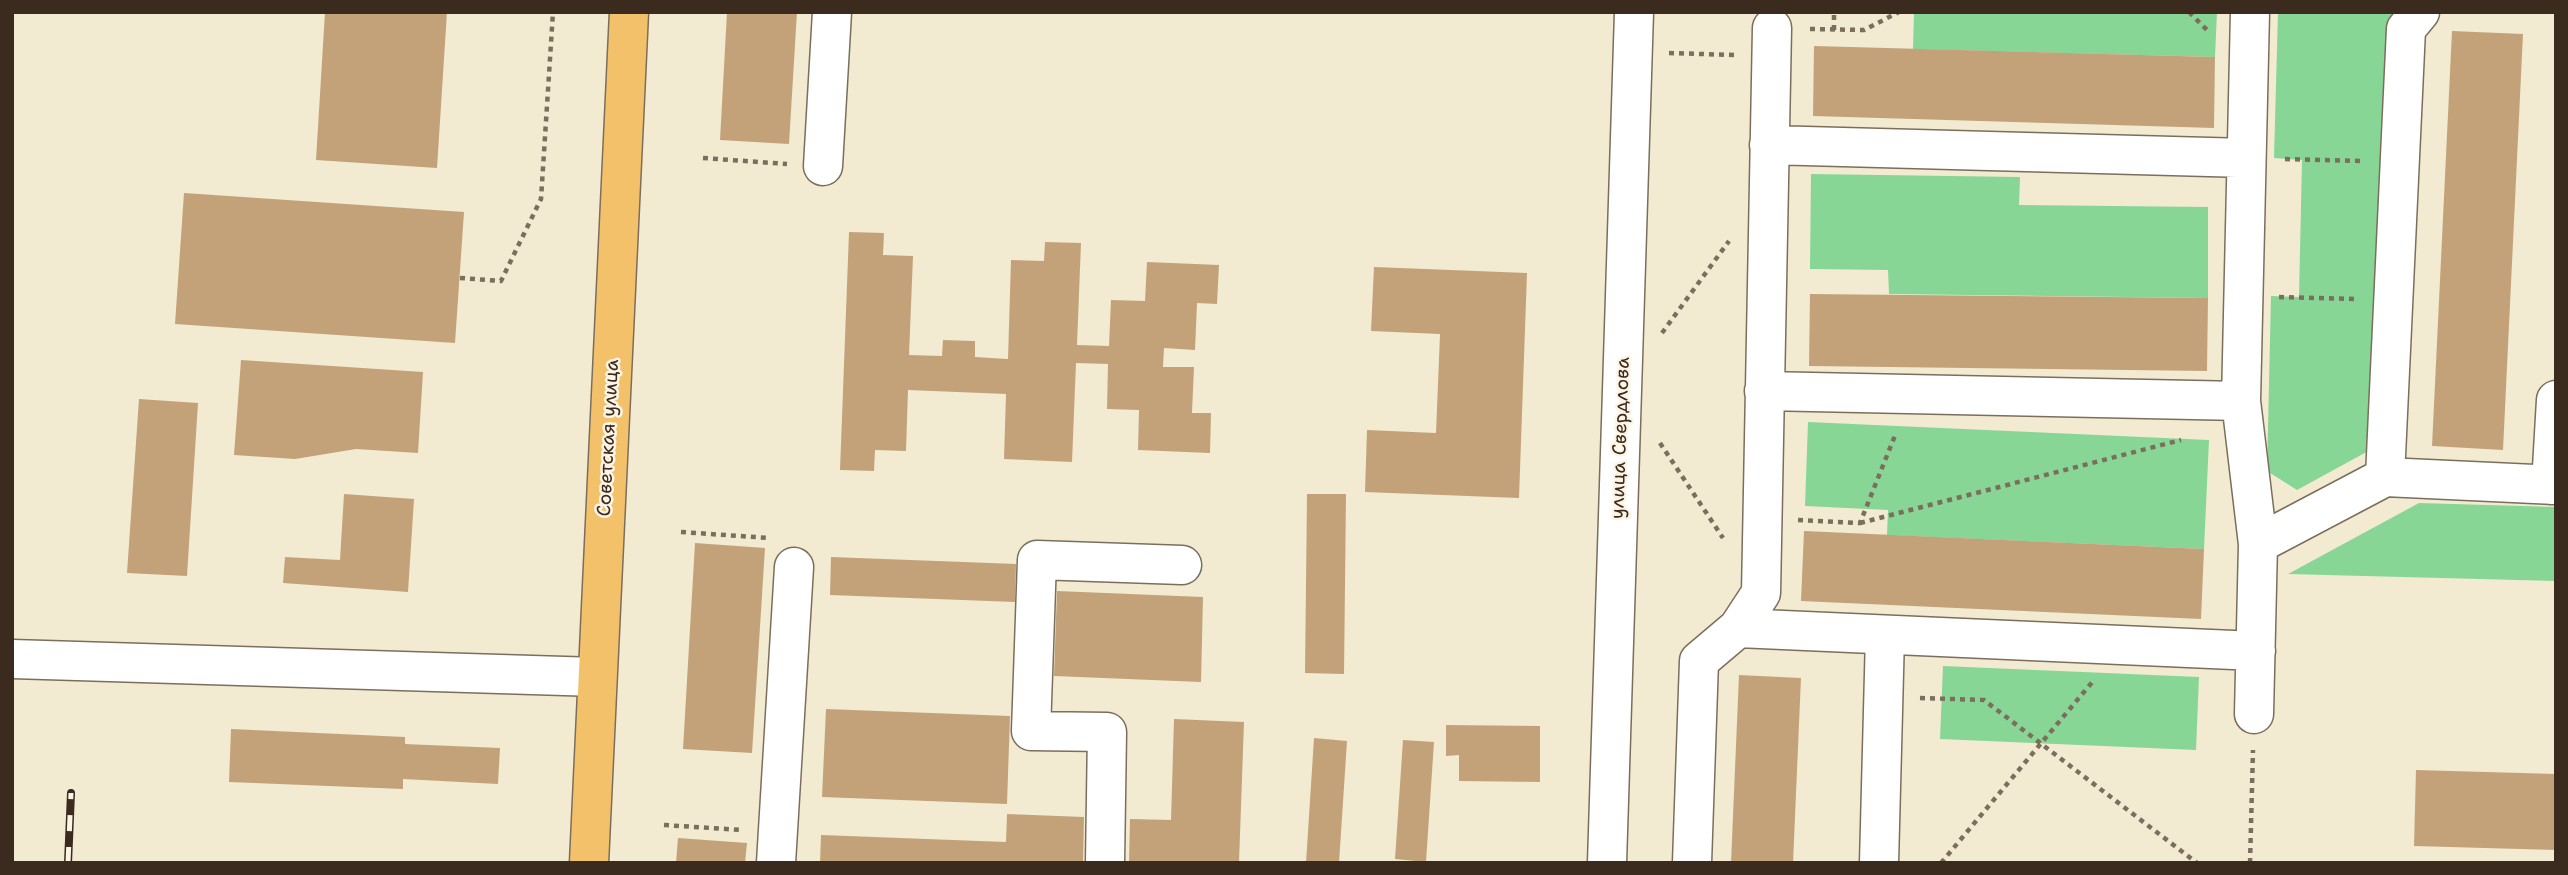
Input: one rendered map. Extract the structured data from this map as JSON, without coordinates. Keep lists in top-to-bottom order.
{
  "streets": {
    "main road": ["Советская улица"],
    "street": ["улица Свердлова"]
  }
}
